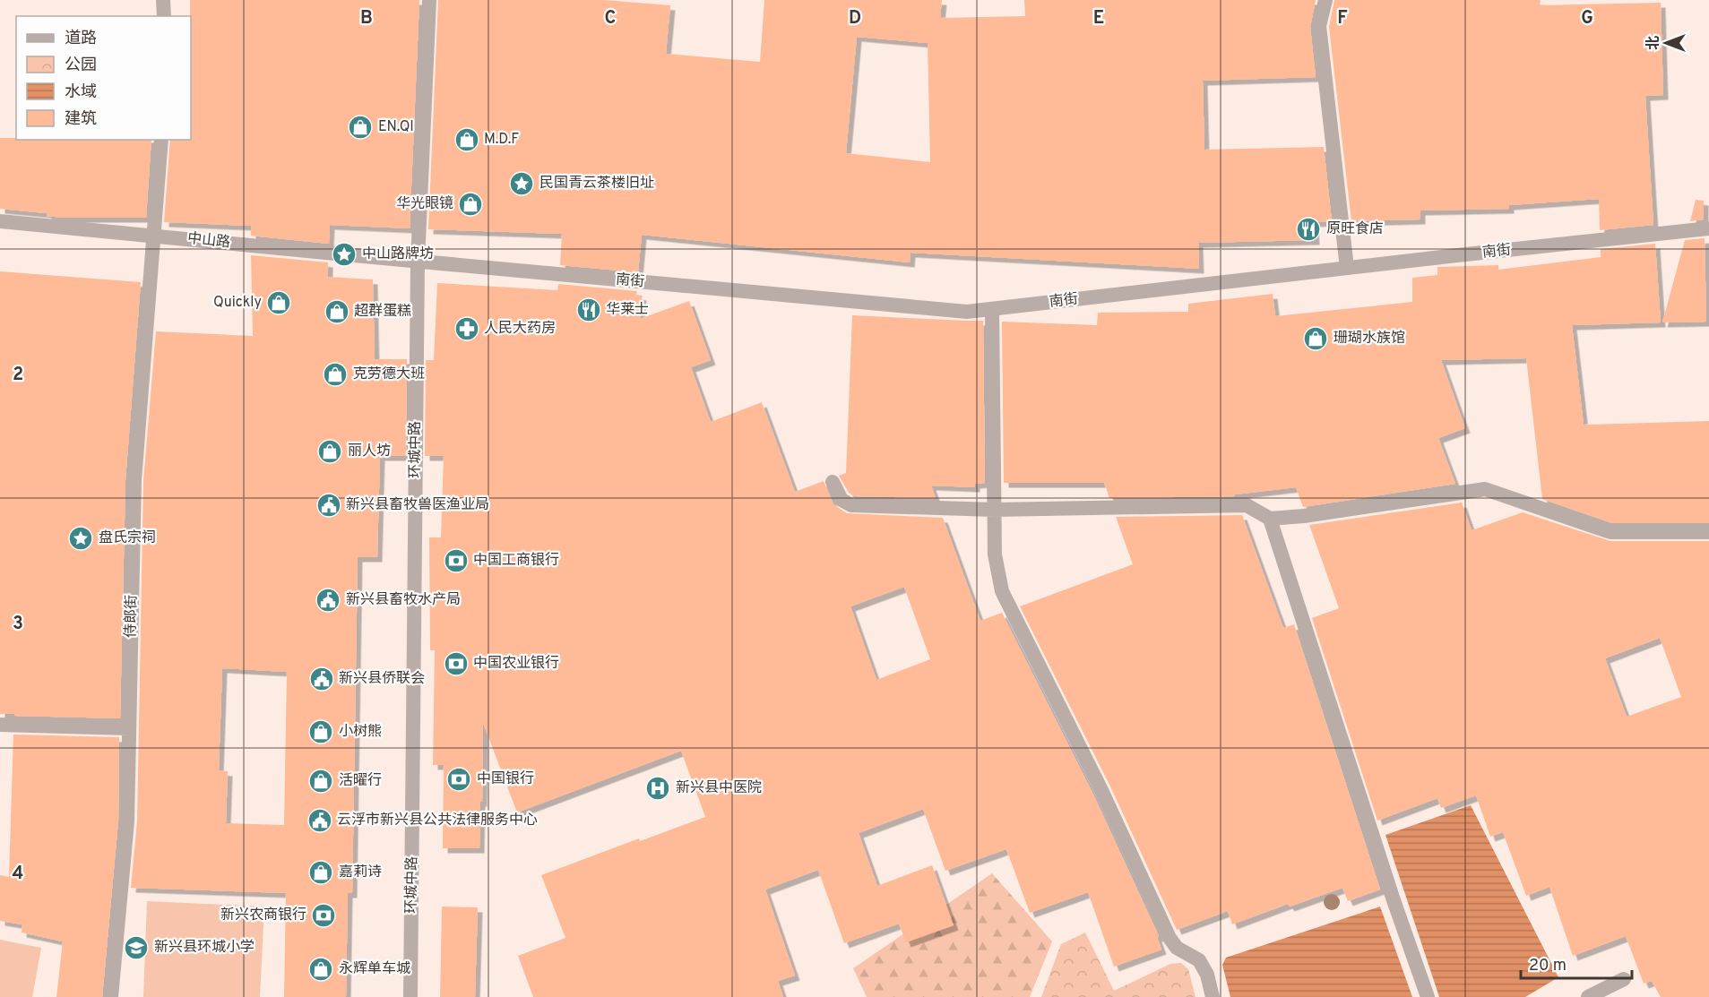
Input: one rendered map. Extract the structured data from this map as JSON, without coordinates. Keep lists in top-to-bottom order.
{
  "streets": {
    "street": [
      "中山路",
      "南街",
      "环城中路",
      "侍郎街"
    ]
  },
  "crossings": [
    ["中山路", "南街"],
    ["中山路", "环城中路"],
    ["中山路", "侍郎街"],
    ["南街", "环城中路"]
  ],
  "places": {
    "shop": [
      "EN.QI",
      "M.D.F",
      "华光眼镜",
      "Quickly",
      "超群蛋糕",
      "珊瑚水族馆",
      "克劳德大班",
      "丽人坊",
      "小树熊",
      "活曜行",
      "嘉莉诗",
      "永辉单车城"
    ],
    "place": ["民国青云茶楼旧址", "中山路牌坊", "盘氏宗祠"],
    "restaurant": ["原旺食店", "华莱士"],
    "pharmacy": ["人民大药房"],
    "public building": [
      "新兴县畜牧兽医渔业局",
      "新兴县畜牧水产局",
      "新兴县侨联会",
      "云浮市新兴县公共法律服务中心"
    ],
    "bank": [
      "中国工商银行",
      "中国农业银行",
      "中国银行",
      "新兴农商银行"
    ],
    "hospital": ["新兴县中医院"],
    "school or university": ["新兴县环城小学"]
  },
  "legend": [
    "道路",
    "公园",
    "水域",
    "建筑"
  ],
  "scale_bar": "20 m",
  "north": "left",
  "grid": {
    "columns": [
      "B",
      "C",
      "D",
      "E",
      "F",
      "G"
    ],
    "rows": ["2", "3", "4"]
  }
}
